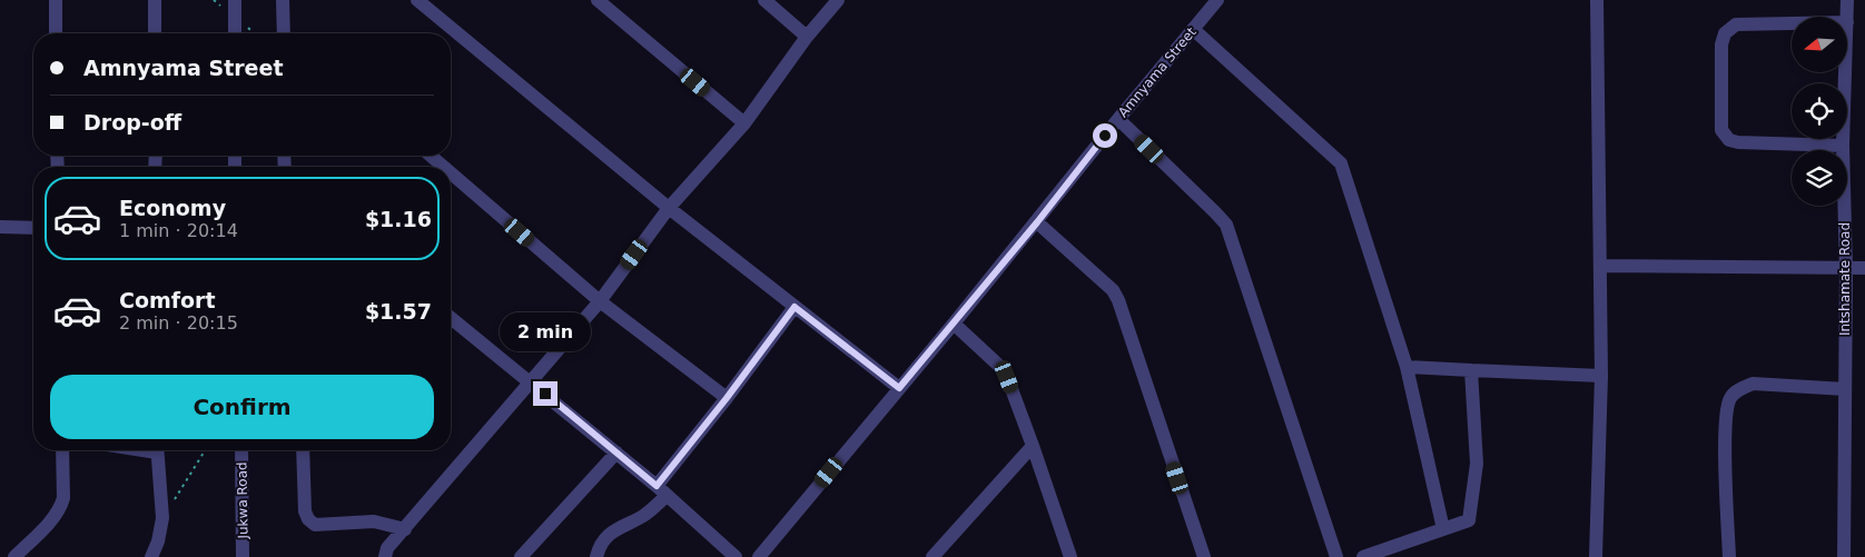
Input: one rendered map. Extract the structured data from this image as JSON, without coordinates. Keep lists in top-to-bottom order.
{
  "streets": {
    "street": ["Amnyama Street", "Intshamate Road", "Jukwa Road"]
  },
  "north": "left",
  "page": {
    "banner": ["Amnyama Street", "Drop-off"],
    "list": [
      {
        "name": "Economy",
        "note": "1 min · 20:14",
        "value": "$1.16"
      },
      {
        "name": "Comfort",
        "note": "2 min · 20:15",
        "value": "$1.57"
      }
    ],
    "bubble": "2 min",
    "buttons": "Confirm"
  }
}
